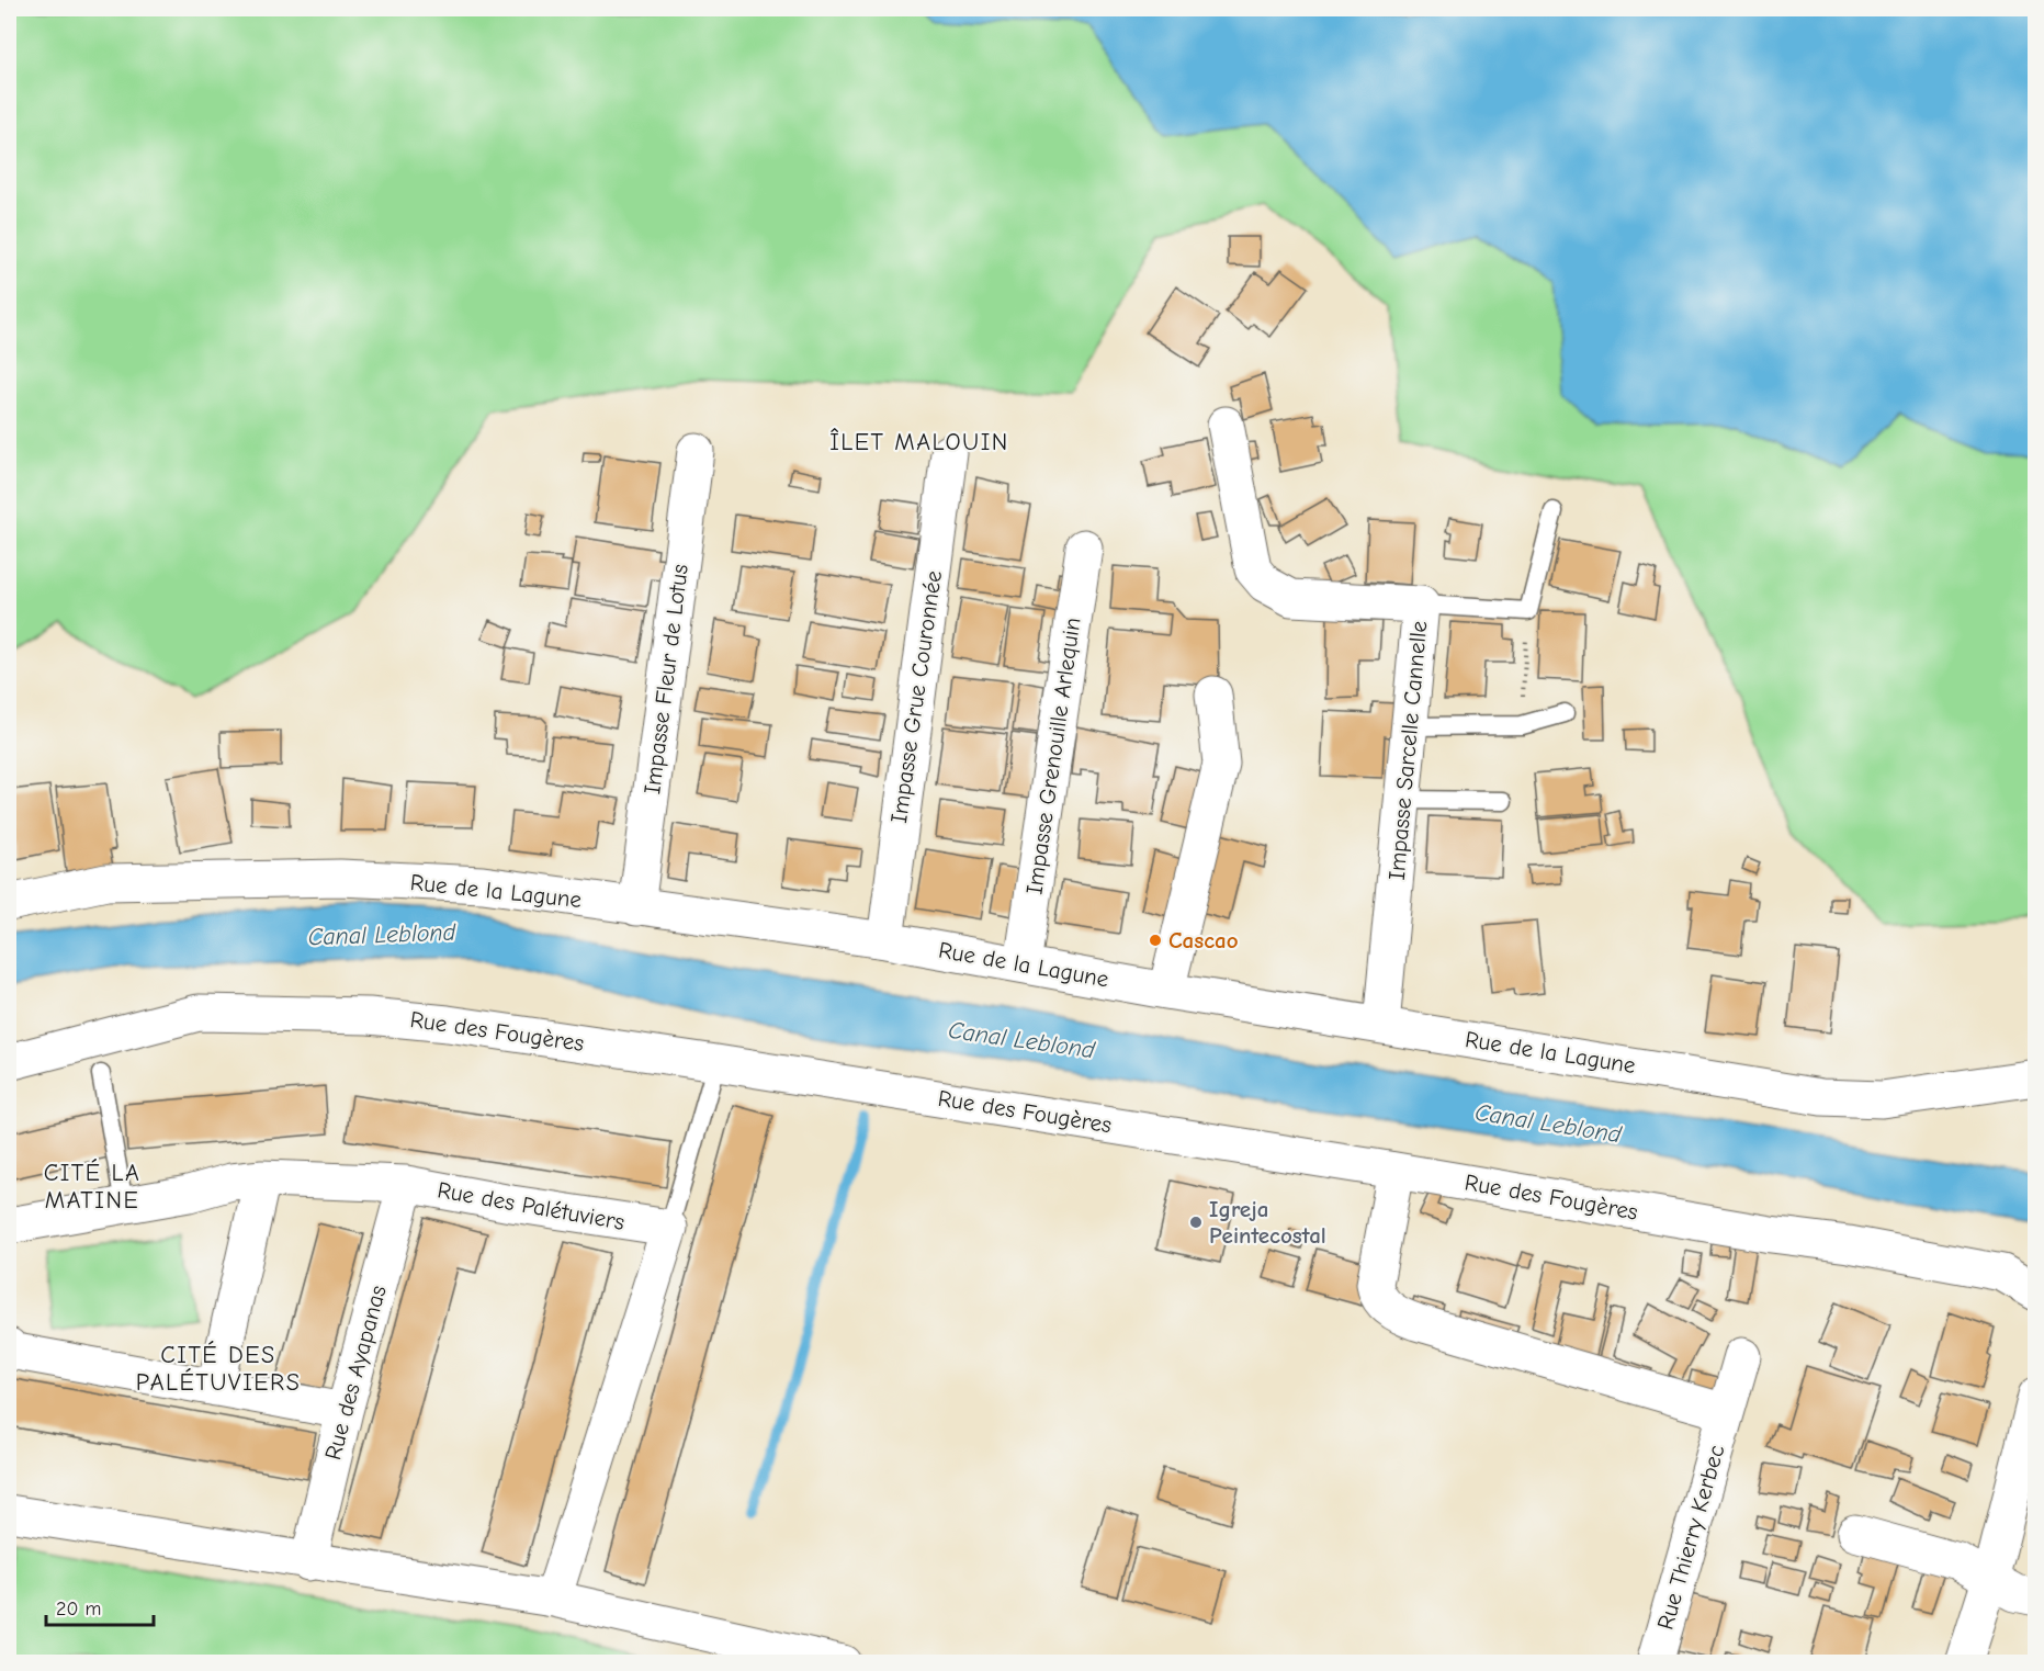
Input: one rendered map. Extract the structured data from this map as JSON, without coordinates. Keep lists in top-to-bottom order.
{
  "streets": {
    "street": [
      "Impasse Fleur de Lotus",
      "Impasse Grue Couronnée",
      "Impasse Sarcelle Cannelle",
      "Impasse Grenouille Arlequin",
      "Rue de la Lagune",
      "Rue des Fougères",
      "Rue des Palétuviers",
      "Rue des Ayapanas",
      "Rue Thierry Kerbec"
    ]
  },
  "crossings": [
    ["Impasse Fleur de Lotus", "Rue de la Lagune"],
    ["Impasse Grue Couronnée", "Rue de la Lagune"],
    ["Impasse Sarcelle Cannelle", "Rue de la Lagune"],
    ["Impasse Grenouille Arlequin", "Rue de la Lagune"],
    ["Rue des Palétuviers", "Rue des Ayapanas"]
  ],
  "districts": ["ÎLET MALOUIN", "CITÉ LA MATINE", "CITÉ DES PALÉTUVIERS"],
  "water": ["Canal Leblond"],
  "places": ["Cascao", "Igreja Peintecostal"],
  "scale_bar": "20 m"
}
